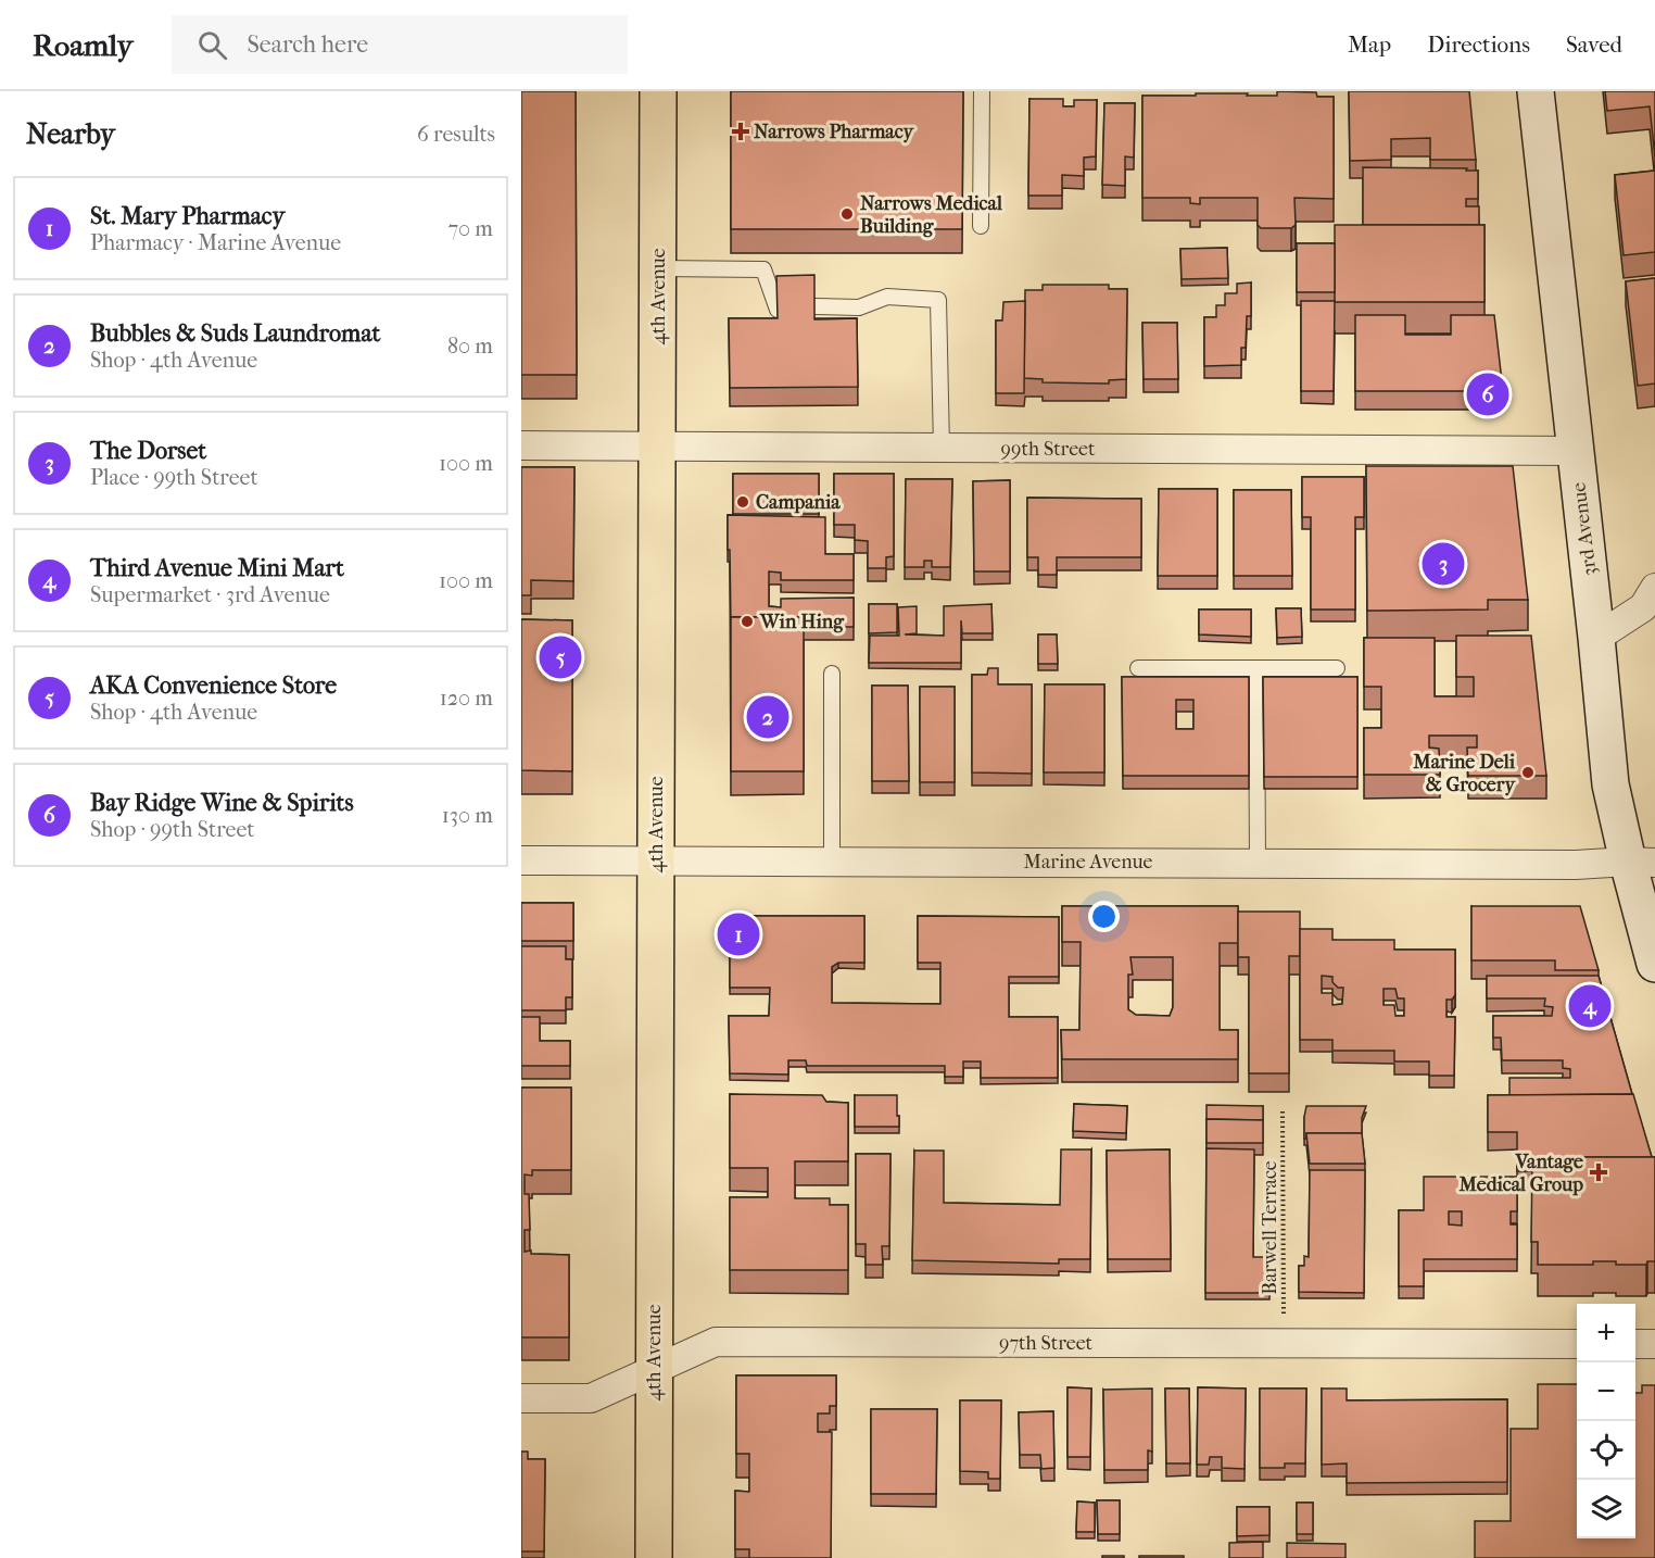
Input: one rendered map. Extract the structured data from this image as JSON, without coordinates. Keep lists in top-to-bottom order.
{
  "streets": {
    "main road": ["4th Avenue"],
    "street": [
      "99th Street",
      "3rd Avenue",
      "Marine Avenue",
      "97th Street"
    ],
    "path": ["Barwell Terrace"]
  },
  "crossings": [
    ["4th Avenue", "99th Street"],
    ["4th Avenue", "Marine Avenue"],
    ["4th Avenue", "97th Street"],
    ["99th Street", "3rd Avenue"],
    ["3rd Avenue", "Marine Avenue"],
    ["Barwell Terrace", "97th Street"]
  ],
  "places": {
    "health": ["Narrows Pharmacy", "Vantage Medical Group"],
    "other": [
      "Narrows Medical Building",
      "Campania",
      "Win Hing",
      "Marine Deli & Grocery"
    ]
  },
  "page": {
    "header": "Roamly",
    "search": "Search here",
    "nav": ["Map", "Directions", "Saved"],
    "heading": ["Nearby", "6 results"],
    "list": [
      {
        "mark": "1",
        "name": "St. Mary Pharmacy",
        "note": "Pharmacy · Marine Avenue",
        "value": "70 m"
      },
      {
        "mark": "2",
        "name": "Bubbles & Suds Laundromat",
        "note": "Shop · 4th Avenue",
        "value": "80 m"
      },
      {
        "mark": "3",
        "name": "The Dorset",
        "note": "Place · 99th Street",
        "value": "100 m"
      },
      {
        "mark": "4",
        "name": "Third Avenue Mini Mart",
        "note": "Supermarket · 3rd Avenue",
        "value": "100 m"
      },
      {
        "mark": "5",
        "name": "AKA Convenience Store",
        "note": "Shop · 4th Avenue",
        "value": "120 m"
      },
      {
        "mark": "6",
        "name": "Bay Ridge Wine & Spirits",
        "note": "Shop · 99th Street",
        "value": "130 m"
      }
    ],
    "pins": [
      "6",
      "3",
      "5",
      "2",
      "1",
      "4"
    ],
    "map_buttons": ["+", "−"]
  }
}
